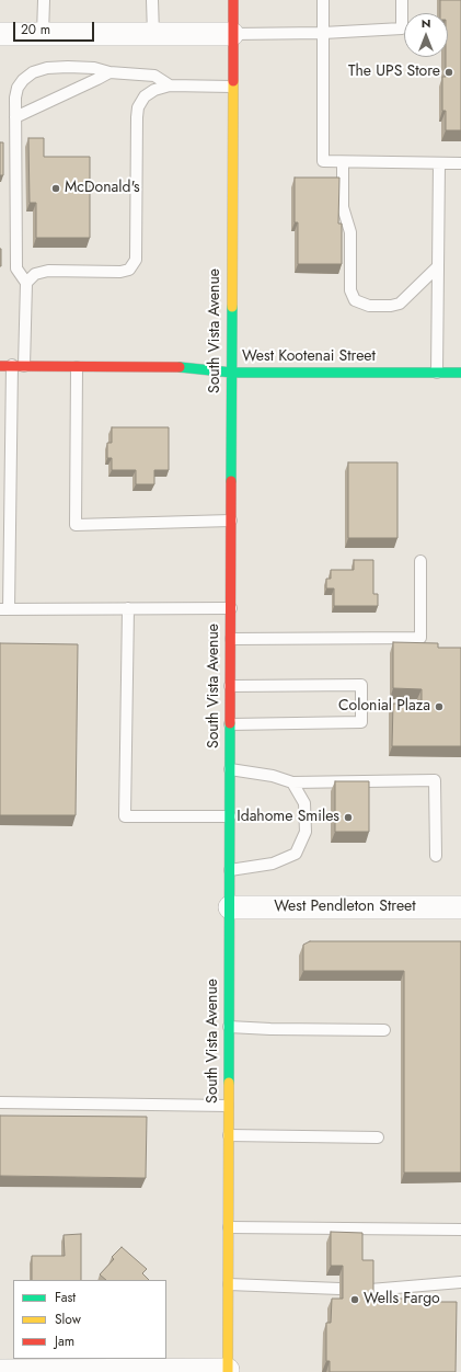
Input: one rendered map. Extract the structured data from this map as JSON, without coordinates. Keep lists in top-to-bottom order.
{
  "streets": {
    "main road": ["South Vista Avenue", "West Kootenai Street"],
    "street": ["West Pendleton Street"]
  },
  "crossings": [
    ["South Vista Avenue", "West Kootenai Street"],
    ["South Vista Avenue", "West Pendleton Street"]
  ],
  "places": [
    "The UPS Store",
    "McDonald's",
    "Colonial Plaza",
    "Idahome Smiles",
    "Wells Fargo"
  ],
  "legend": ["Fast", "Slow", "Jam"],
  "scale_bar": "20 m",
  "north": "top"
}
